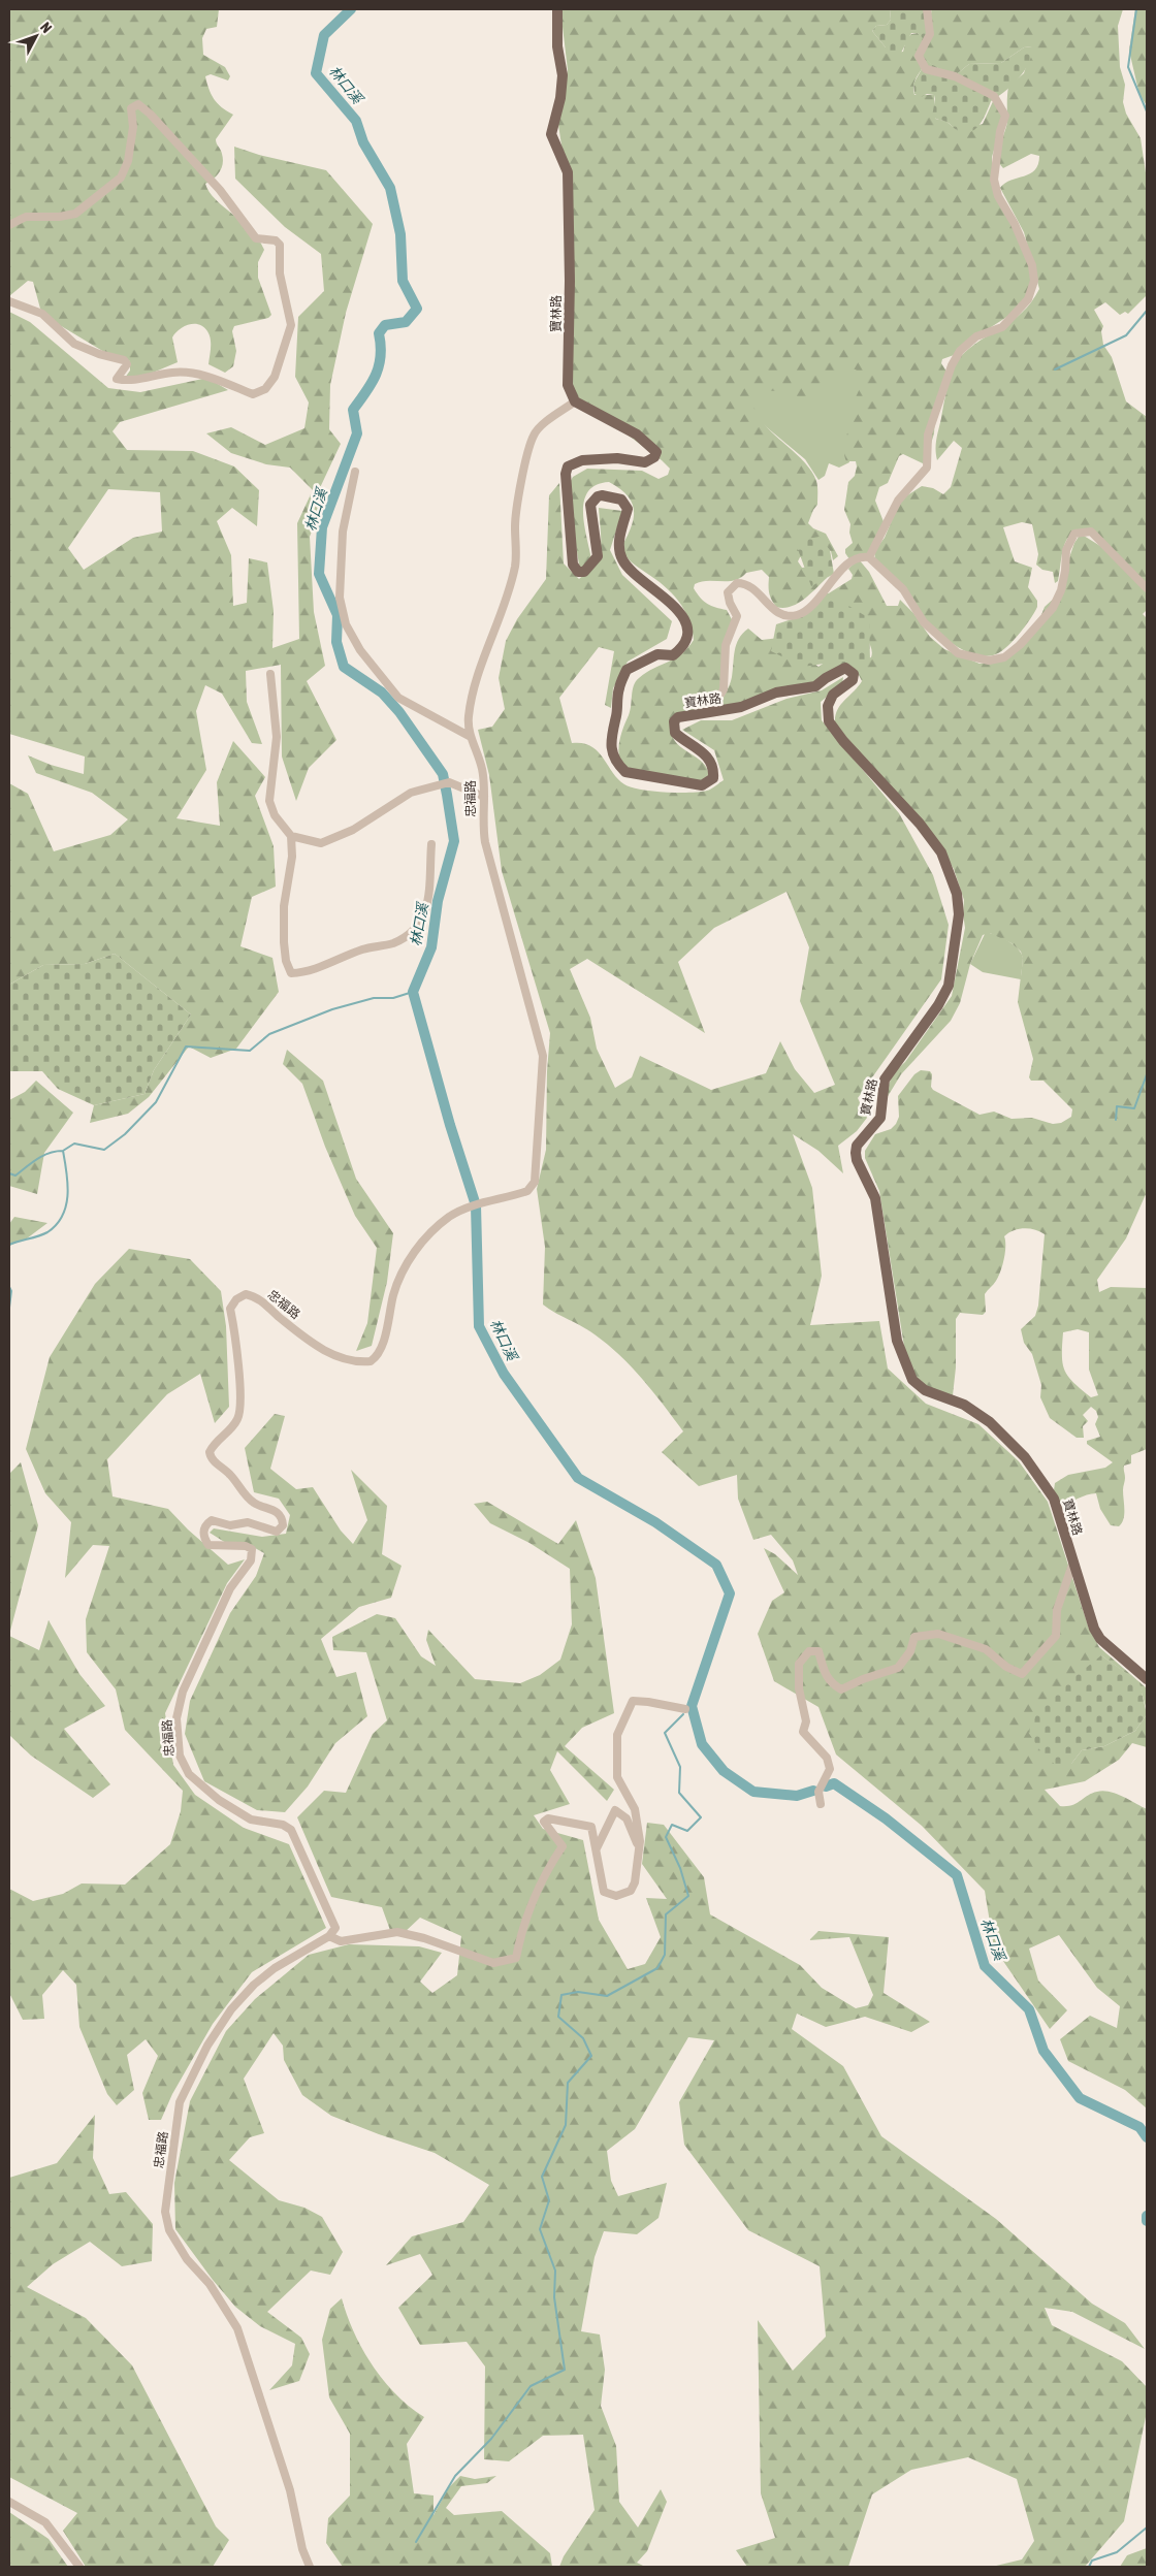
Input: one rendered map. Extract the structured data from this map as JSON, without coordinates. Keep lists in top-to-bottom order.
{
  "streets": {
    "main road": ["寶林路"],
    "street": ["忠福路"]
  },
  "crossings": [
    ["寶林路", "忠福路"]
  ],
  "water": ["林口溪"],
  "north": "top right"
}
